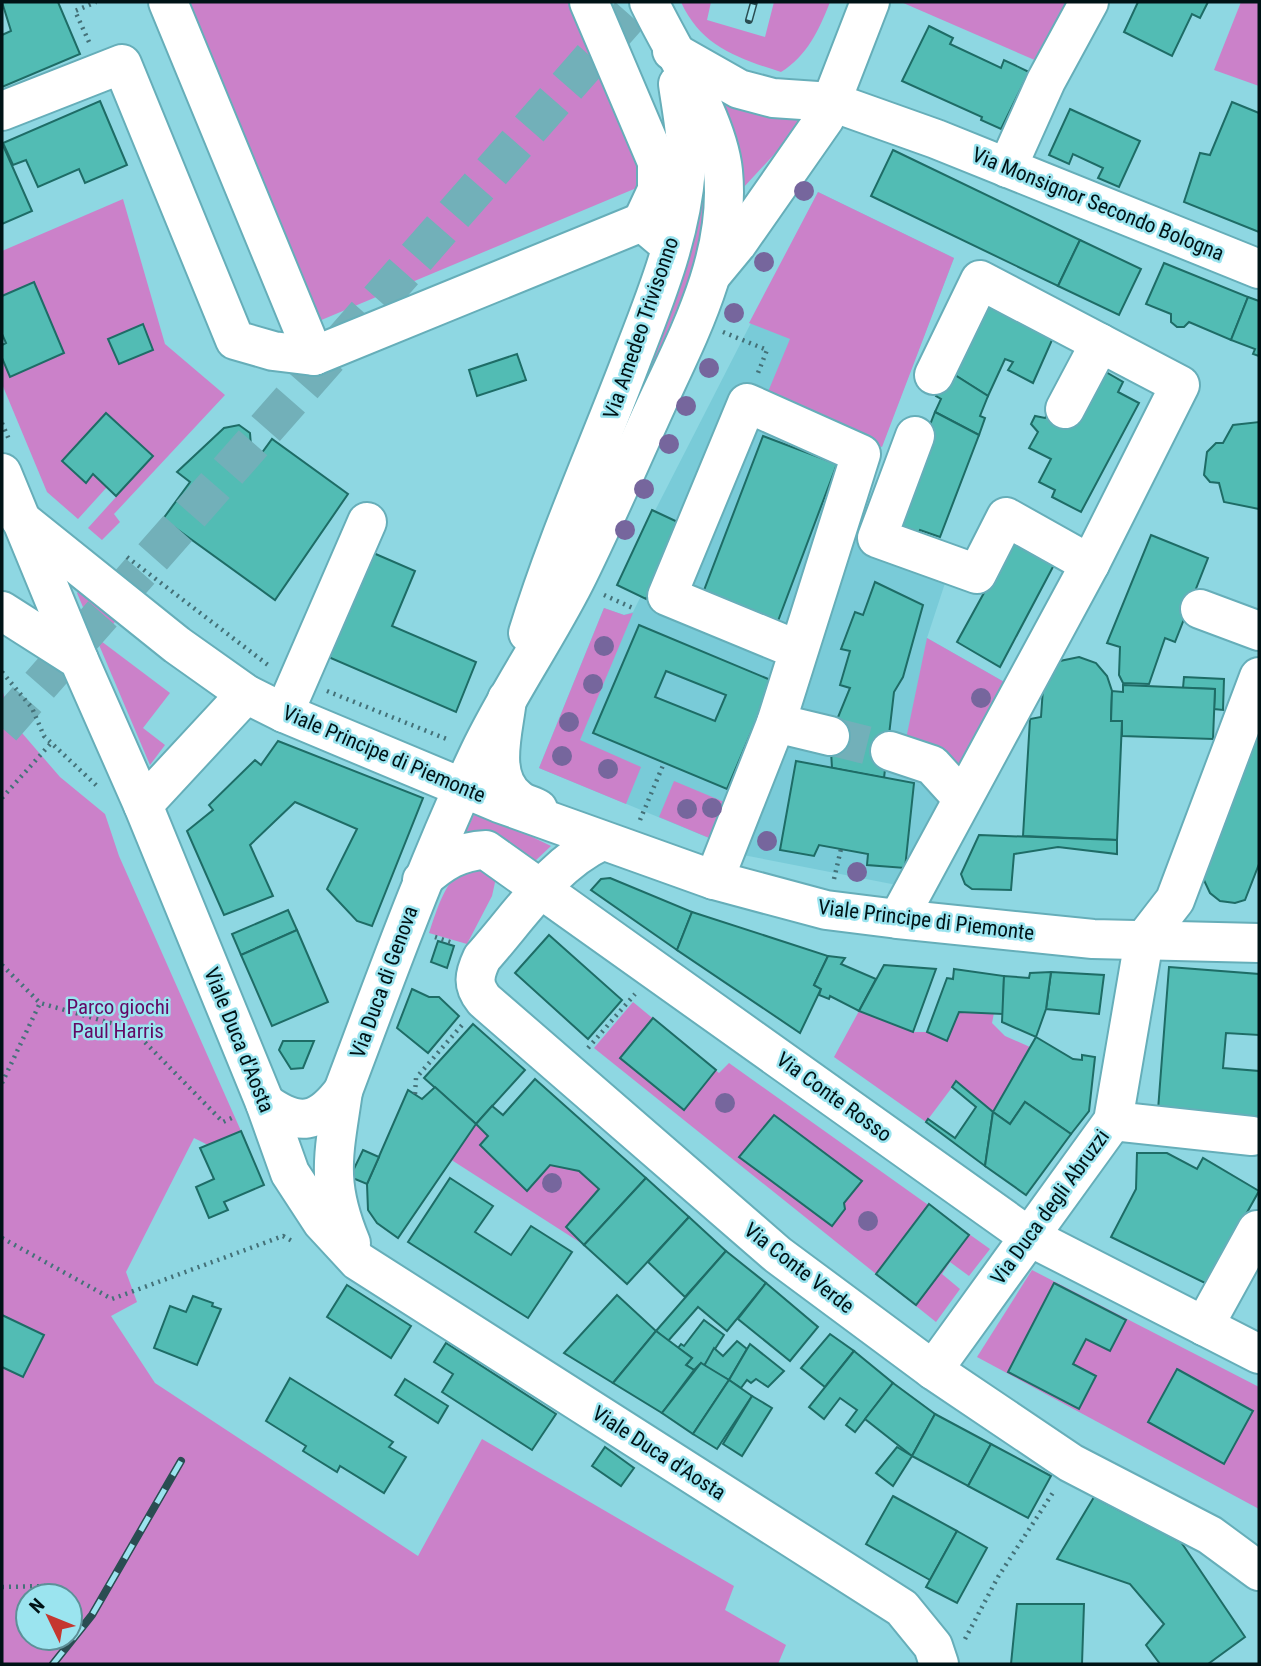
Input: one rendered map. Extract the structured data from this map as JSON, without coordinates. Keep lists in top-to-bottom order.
{
  "streets": {
    "street": [
      "Via Monsignor Secondo Bologna",
      "Via Amedeo Trivisonno",
      "Viale Principe di Piemonte",
      "Via Duca di Genova",
      "Viale Duca d'Aosta",
      "Via Conte Rosso",
      "Via Duca degli Abruzzi",
      "Via Conte Verde"
    ]
  },
  "crossings": [
    ["Via Monsignor Secondo Bologna", "Via Amedeo Trivisonno"],
    ["Via Amedeo Trivisonno", "Viale Principe di Piemonte"],
    ["Via Amedeo Trivisonno", "Via Duca di Genova"],
    ["Viale Principe di Piemonte", "Via Duca di Genova"],
    ["Viale Principe di Piemonte", "Viale Duca d'Aosta"],
    ["Viale Principe di Piemonte", "Via Duca degli Abruzzi"],
    ["Via Duca di Genova", "Viale Duca d'Aosta"],
    ["Via Duca di Genova", "Via Conte Rosso"],
    ["Via Conte Rosso", "Via Duca degli Abruzzi"],
    ["Via Duca degli Abruzzi", "Via Conte Verde"]
  ],
  "parks": ["Parco giochi Paul Harris"],
  "north": "top left"
}
